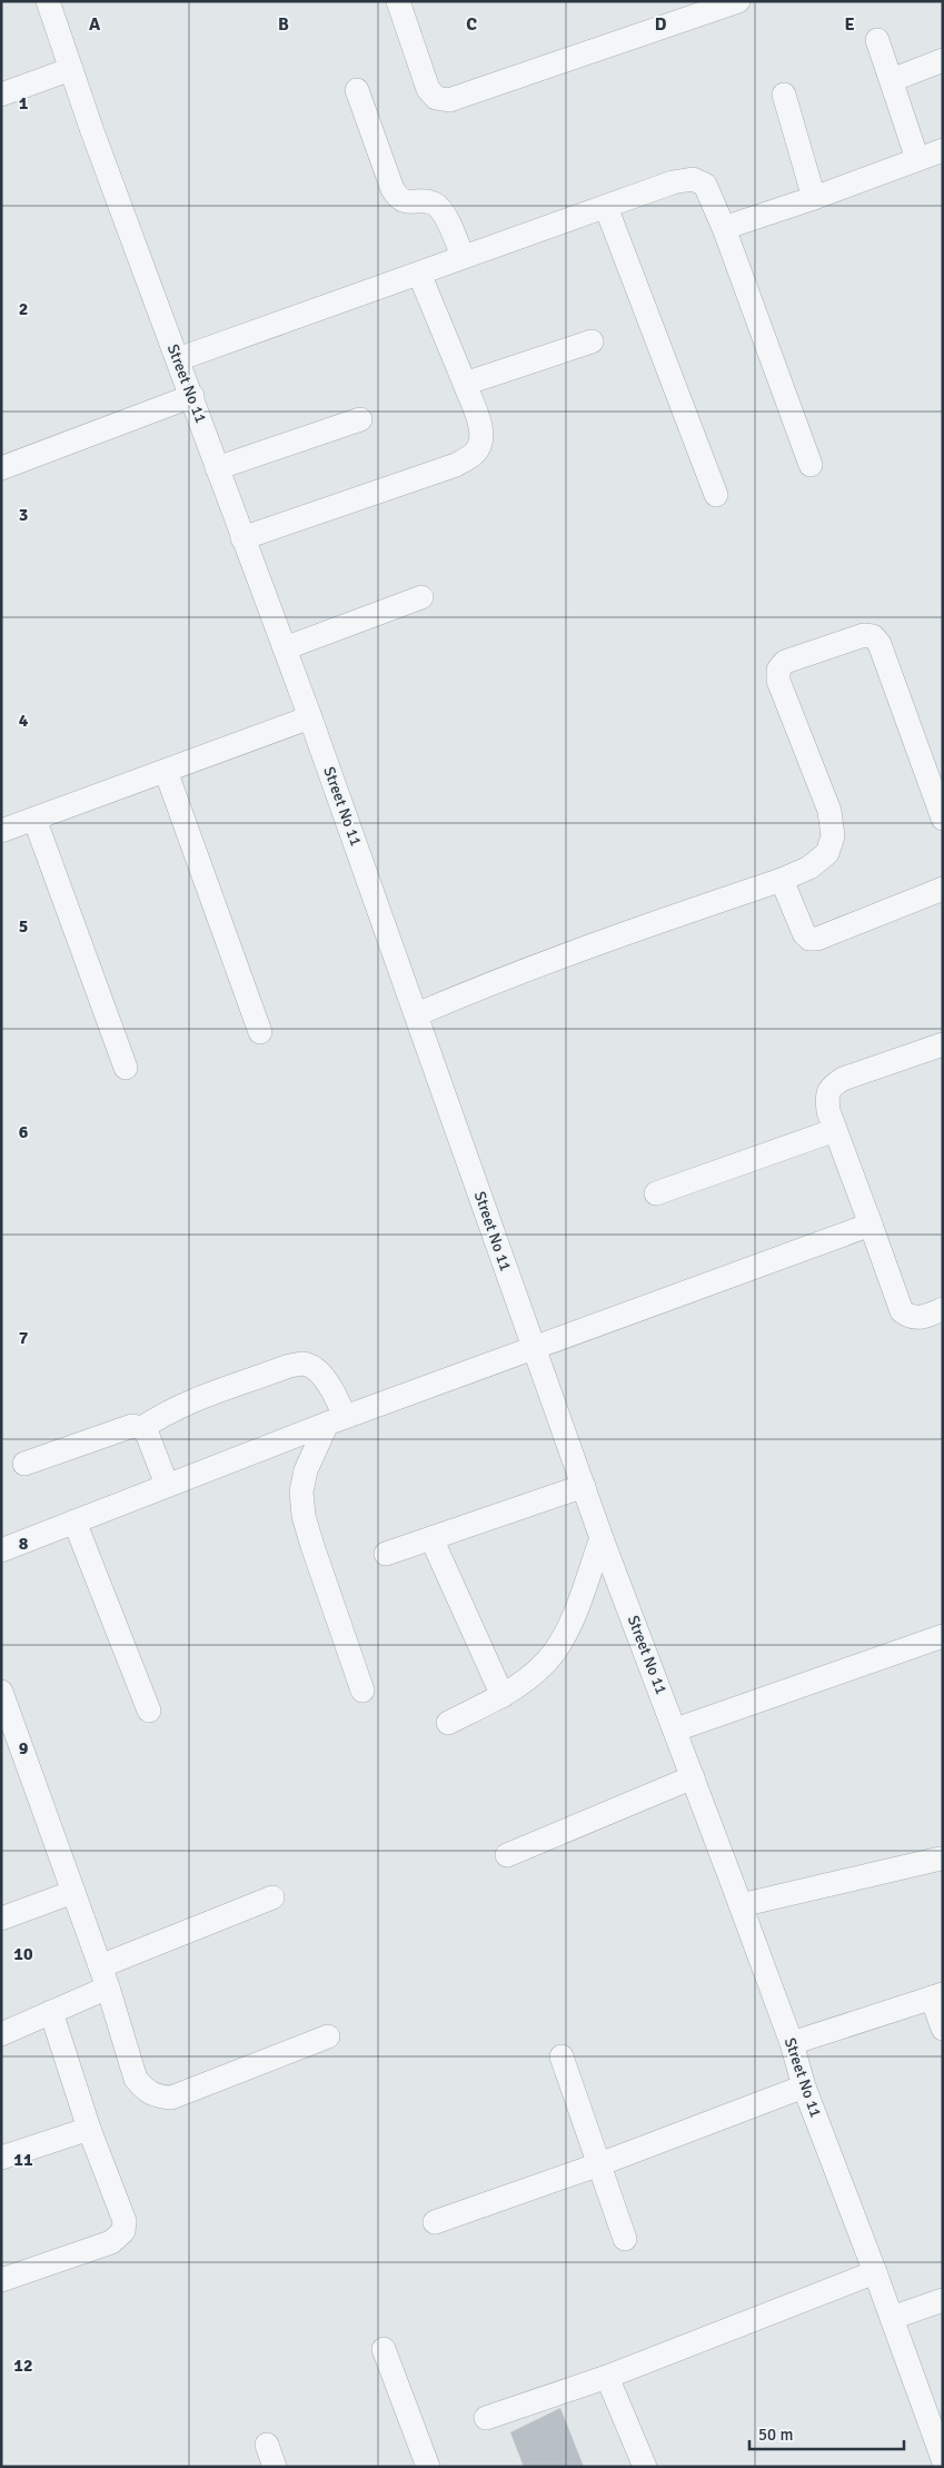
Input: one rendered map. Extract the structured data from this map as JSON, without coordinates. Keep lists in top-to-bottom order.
{
  "streets": {
    "street": ["Street No 11"]
  },
  "scale_bar": "50 m",
  "grid": {
    "columns": [
      "A",
      "B",
      "C",
      "D",
      "E"
    ],
    "rows": [
      "1",
      "2",
      "3",
      "4",
      "5",
      "6",
      "7",
      "8",
      "9",
      "10",
      "11",
      "12"
    ]
  }
}
